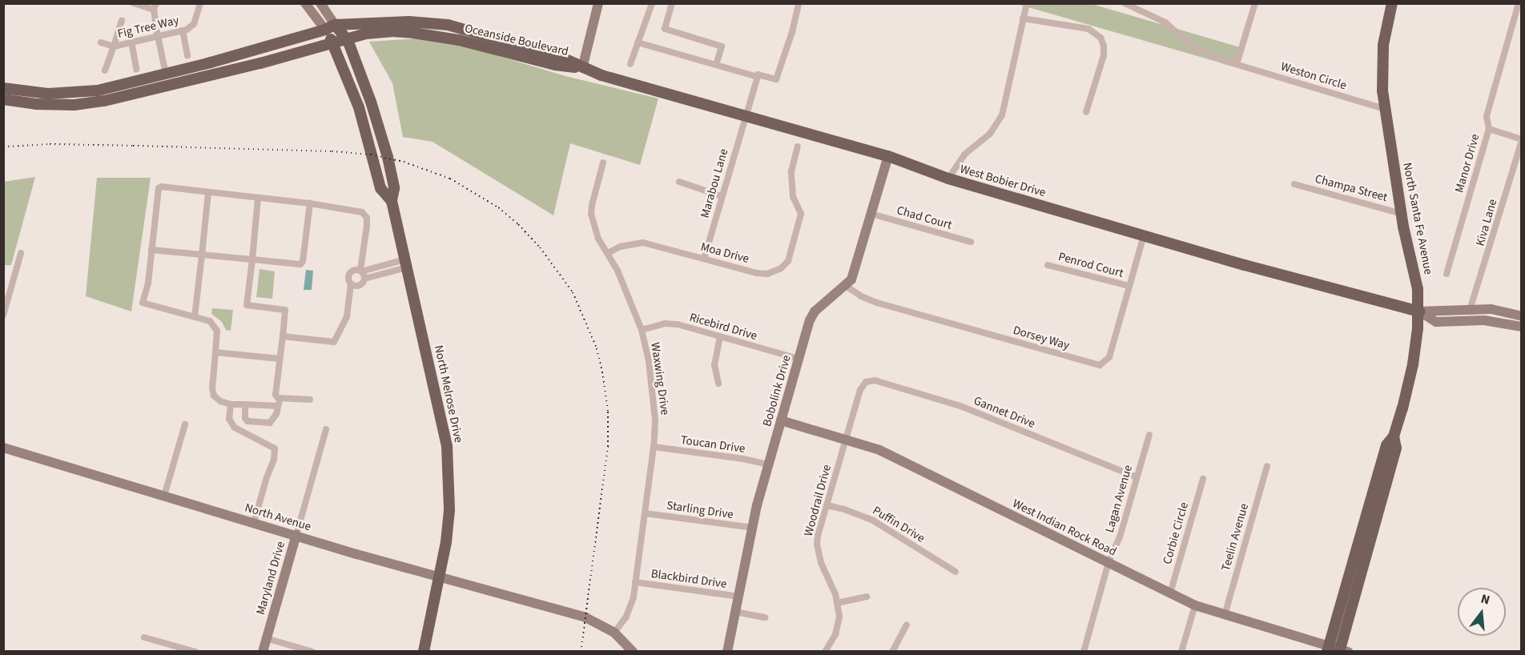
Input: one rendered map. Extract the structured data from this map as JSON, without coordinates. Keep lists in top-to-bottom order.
{
  "streets": {
    "main road": [
      "Oceanside Boulevard",
      "West Bobier Drive",
      "North Santa Fe Avenue",
      "North Melrose Drive"
    ],
    "street": [
      "Fig Tree Way",
      "Weston Circle",
      "Manor Drive",
      "Marabou Lane",
      "Champa Street",
      "Chad Court",
      "Kiva Lane",
      "Moa Drive",
      "Penrod Court",
      "Ricebird Drive",
      "Dorsey Way",
      "Waxwing Drive",
      "Bobolink Drive",
      "Gannet Drive",
      "Toucan Drive",
      "Lagan Avenue",
      "Woodrail Drive",
      "Starling Drive",
      "North Avenue",
      "Puffin Drive",
      "West Indian Rock Road",
      "Corbie Circle",
      "Teelin Avenue",
      "Maryland Drive",
      "Blackbird Drive"
    ]
  },
  "crossings": [
    ["Oceanside Boulevard", "West Bobier Drive"],
    ["Oceanside Boulevard", "North Melrose Drive"],
    ["Weston Circle", "North Santa Fe Avenue"],
    ["West Bobier Drive", "Marabou Lane"],
    ["West Bobier Drive", "North Santa Fe Avenue"],
    ["West Bobier Drive", "Dorsey Way"],
    ["West Bobier Drive", "Bobolink Drive"],
    ["Marabou Lane", "Moa Drive"],
    ["Champa Street", "North Santa Fe Avenue"],
    ["Chad Court", "Bobolink Drive"],
    ["North Santa Fe Avenue", "West Indian Rock Road"],
    ["Moa Drive", "Waxwing Drive"],
    ["Penrod Court", "Dorsey Way"],
    ["Ricebird Drive", "Waxwing Drive"],
    ["Ricebird Drive", "Bobolink Drive"],
    ["Dorsey Way", "Bobolink Drive"],
    ["Waxwing Drive", "Toucan Drive"],
    ["Waxwing Drive", "Starling Drive"],
    ["Waxwing Drive", "North Avenue"],
    ["Waxwing Drive", "Blackbird Drive"],
    ["Bobolink Drive", "Toucan Drive"],
    ["Bobolink Drive", "Starling Drive"],
    ["Bobolink Drive", "West Indian Rock Road"],
    ["Bobolink Drive", "Blackbird Drive"],
    ["North Melrose Drive", "North Avenue"],
    ["Gannet Drive", "Lagan Avenue"],
    ["Gannet Drive", "Woodrail Drive"],
    ["Lagan Avenue", "West Indian Rock Road"],
    ["Woodrail Drive", "Puffin Drive"],
    ["Woodrail Drive", "West Indian Rock Road"],
    ["North Avenue", "Maryland Drive"],
    ["West Indian Rock Road", "Corbie Circle"],
    ["West Indian Rock Road", "Teelin Avenue"]
  ],
  "north": "top"
}
